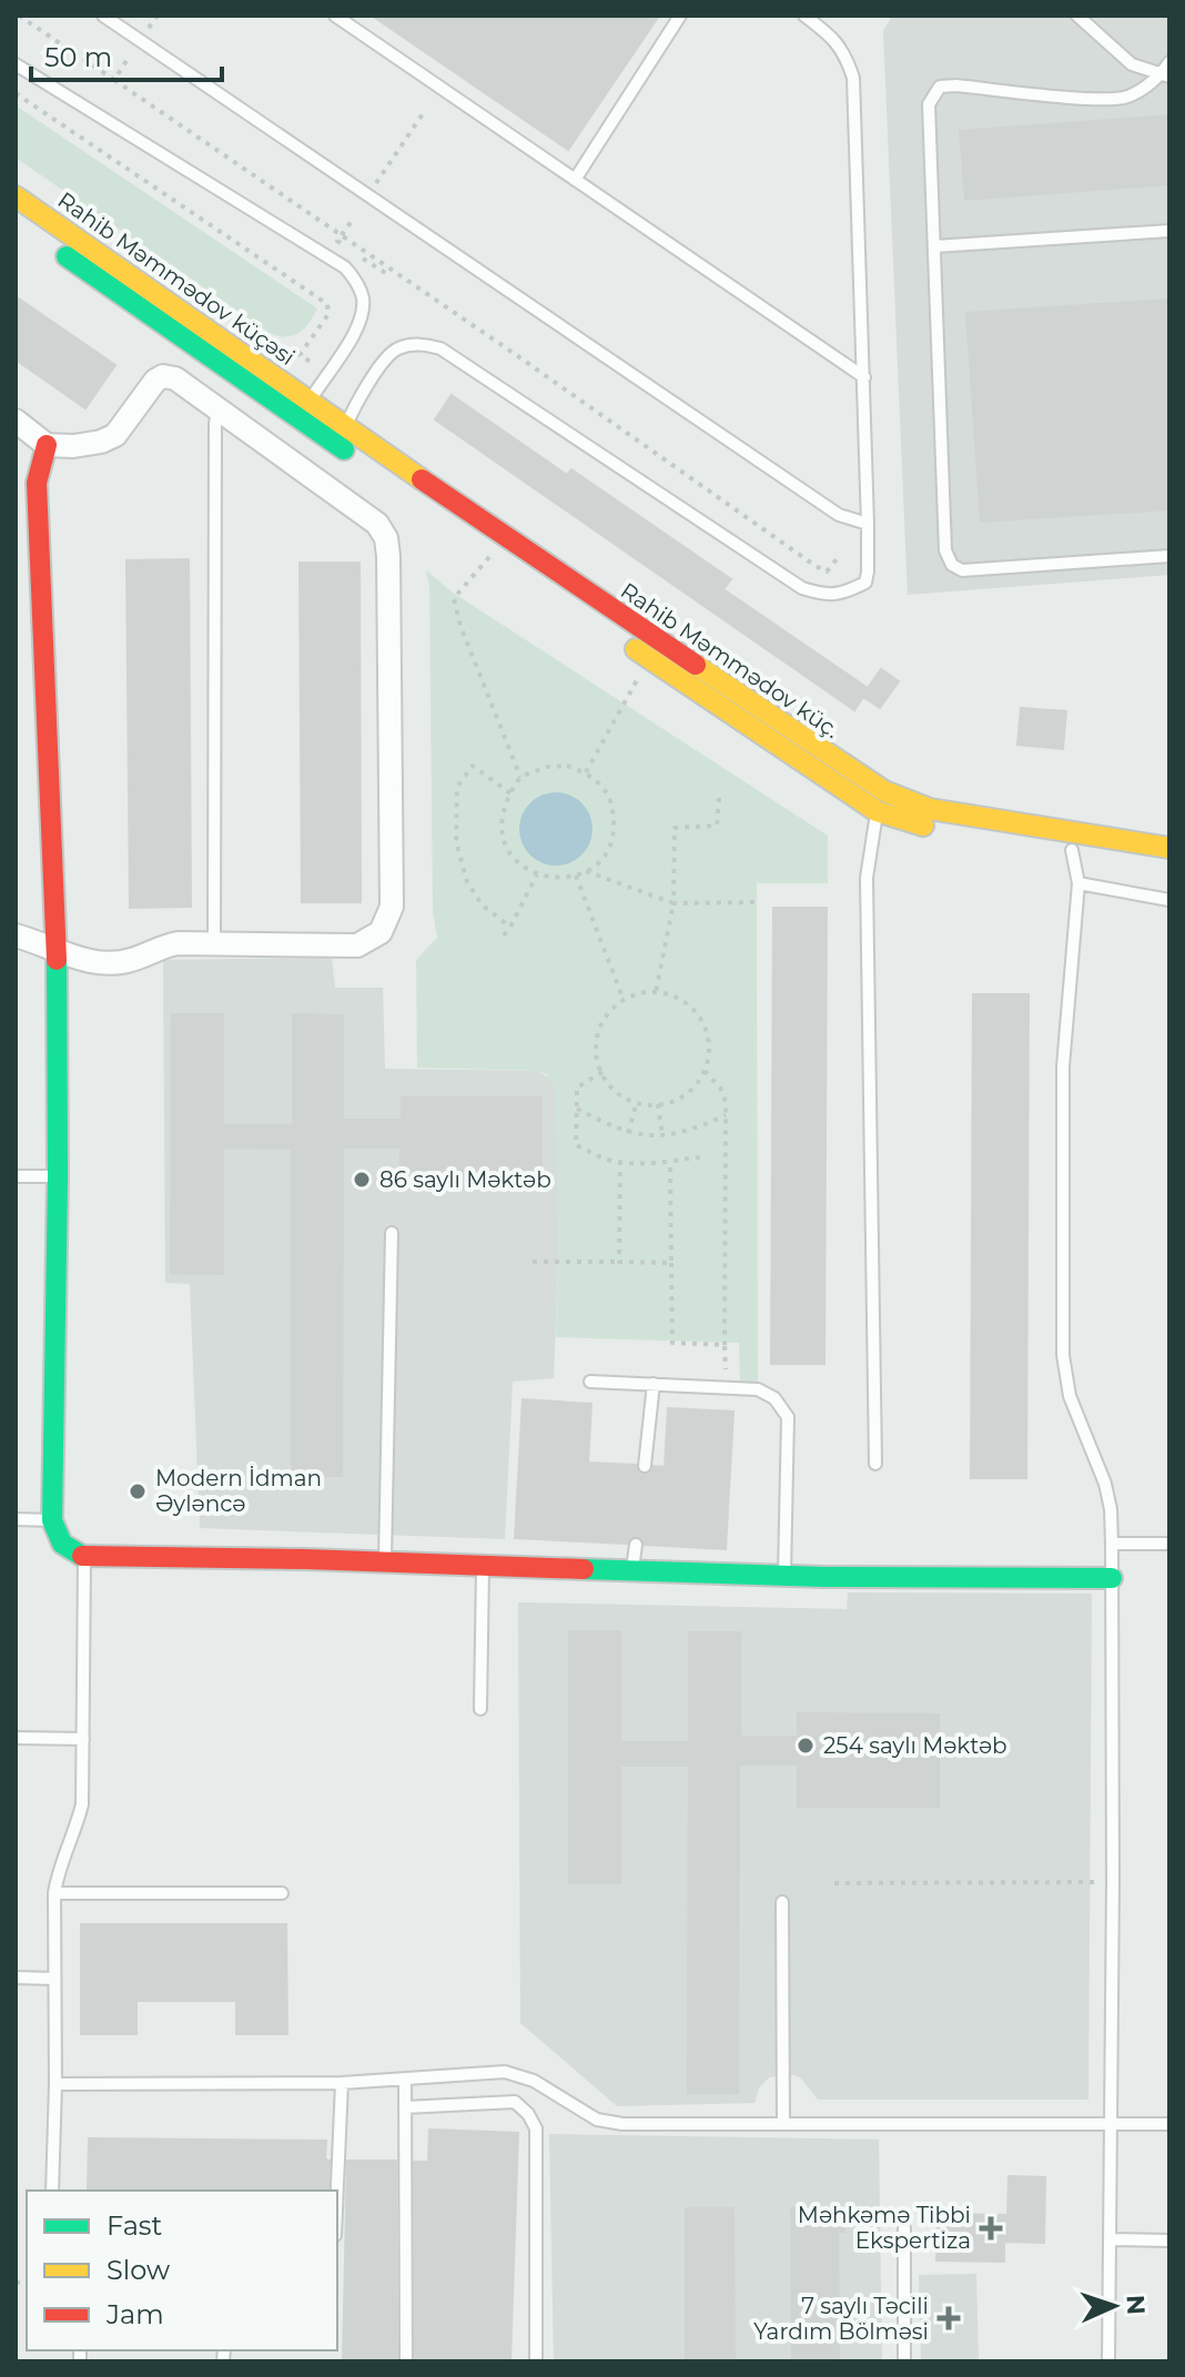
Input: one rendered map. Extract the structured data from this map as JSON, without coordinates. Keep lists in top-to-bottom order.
{
  "streets": {
    "main road": ["Rahib Məmmədov küçəsi", "Rahib Məmmədov küç."]
  },
  "crossings": [
    ["Rahib Məmmədov küçəsi", "Rahib Məmmədov küç."]
  ],
  "places": {
    "other": ["86 saylı Məktəb", "Modern İdman Əyləncə", "254 saylı Məktəb"],
    "health": ["Məhkəmə Tibbi Ekspertiza", "7 saylı Təcili Yardım Bölməsi"]
  },
  "legend": ["Fast", "Slow", "Jam"],
  "scale_bar": "50 m",
  "north": "right"
}
